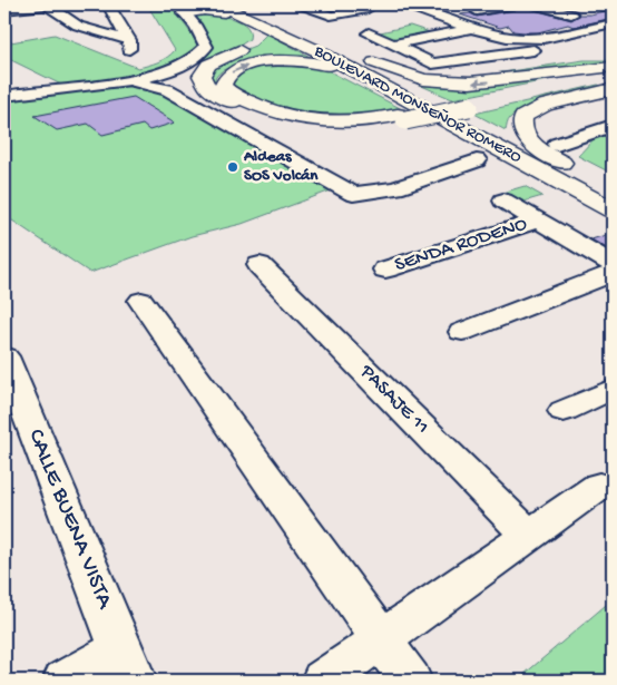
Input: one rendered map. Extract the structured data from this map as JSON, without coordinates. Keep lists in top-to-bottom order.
{
  "streets": {
    "highway": ["BOULEVARD MONSEÑOR ROMERO"],
    "street": ["SENDA RODENO", "PASAJE 11", "CALLE BUENA VISTA"]
  },
  "places": ["Aldeas SOS Volcán"]
}
